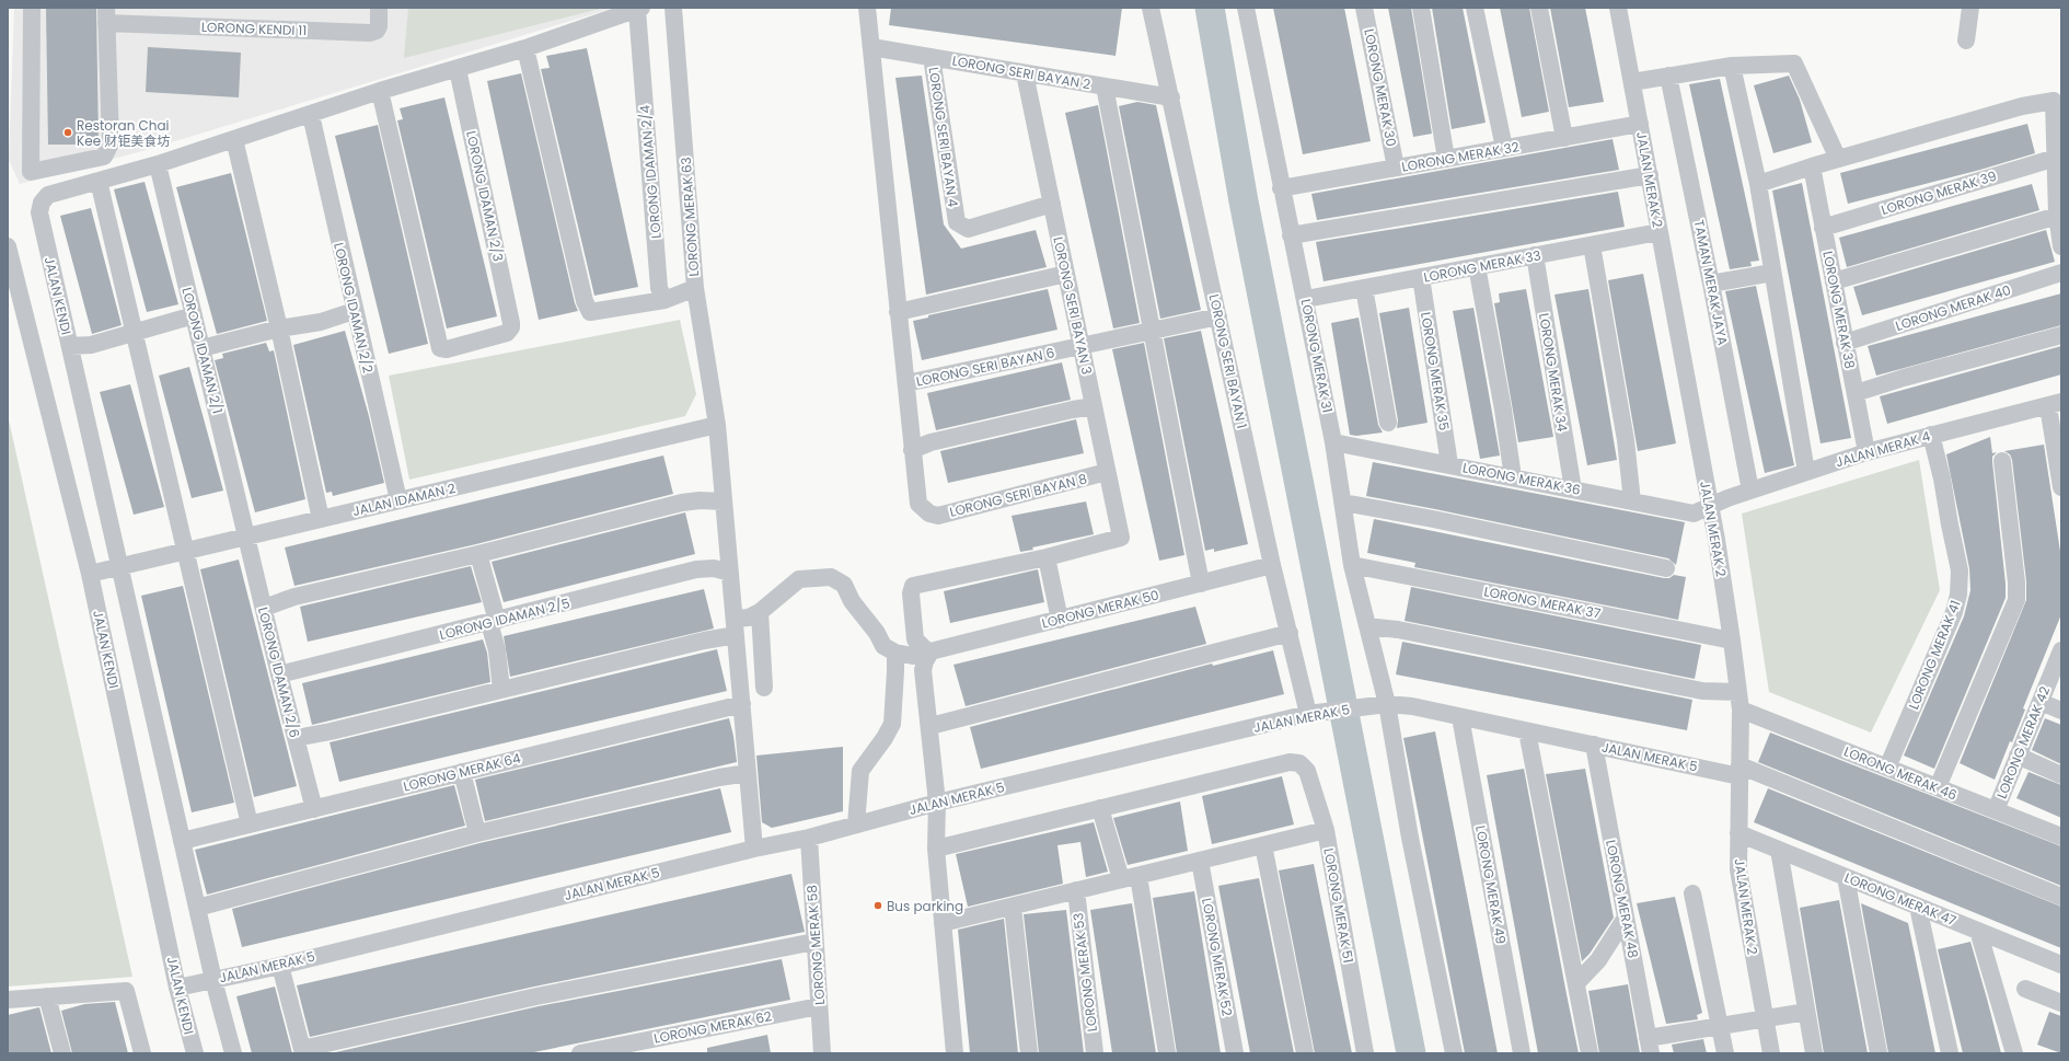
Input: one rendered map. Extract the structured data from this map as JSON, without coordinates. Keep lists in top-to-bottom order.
{
  "streets": {
    "street": [
      "LORONG KENDI 11",
      "LORONG SERI BAYAN 2",
      "LORONG MERAK 30",
      "LORONG SERI BAYAN 4",
      "LORONG MERAK 32",
      "LORONG IDAMAN 2/4",
      "JALAN MERAK 2",
      "LORONG MERAK 39",
      "LORONG IDAMAN 2/3",
      "LORONG MERAK 63",
      "LORONG MERAK 33",
      "TAMAN MERAK JAYA",
      "JALAN KENDI",
      "LORONG SERI BAYAN 3",
      "LORONG IDAMAN 2/2",
      "LORONG MERAK 40",
      "LORONG MERAK 38",
      "LORONG IDAMAN 2/1",
      "LORONG MERAK 31",
      "LORONG SERI BAYAN 1",
      "LORONG SERI BAYAN 6",
      "LORONG MERAK 35",
      "LORONG MERAK 34",
      "JALAN MERAK 4",
      "LORONG MERAK 36",
      "LORONG SERI BAYAN 8",
      "JALAN IDAMAN 2",
      "LORONG MERAK 37",
      "LORONG MERAK 50",
      "LORONG IDAMAN 2/5",
      "LORONG MERAK 41",
      "LORONG IDAMAN 2/6",
      "JALAN MERAK 5",
      "LORONG MERAK 42",
      "LORONG MERAK 64",
      "LORONG MERAK 46",
      "LORONG MERAK 49",
      "LORONG MERAK 48",
      "LORONG MERAK 47",
      "LORONG MERAK 51",
      "LORONG MERAK 58",
      "LORONG MERAK 52",
      "LORONG MERAK 53",
      "LORONG MERAK 62"
    ]
  },
  "crossings": [
    ["LORONG SERI BAYAN 2", "LORONG SERI BAYAN 4"],
    ["LORONG SERI BAYAN 2", "LORONG SERI BAYAN 3"],
    ["LORONG SERI BAYAN 2", "LORONG SERI BAYAN 1"],
    ["LORONG MERAK 30", "LORONG MERAK 32"],
    ["LORONG SERI BAYAN 4", "LORONG SERI BAYAN 3"],
    ["LORONG MERAK 32", "JALAN MERAK 2"],
    ["LORONG MERAK 32", "LORONG MERAK 31"],
    ["JALAN MERAK 2", "LORONG MERAK 33"],
    ["JALAN MERAK 2", "JALAN MERAK 4"],
    ["JALAN MERAK 2", "LORONG MERAK 36"],
    ["JALAN MERAK 2", "LORONG MERAK 37"],
    ["JALAN MERAK 2", "JALAN MERAK 5"],
    ["JALAN MERAK 2", "LORONG MERAK 46"],
    ["JALAN MERAK 2", "LORONG MERAK 47"],
    ["LORONG MERAK 39", "LORONG MERAK 38"],
    ["LORONG MERAK 63", "JALAN IDAMAN 2"],
    ["LORONG MERAK 63", "LORONG IDAMAN 2/5"],
    ["LORONG MERAK 63", "JALAN MERAK 5"],
    ["LORONG MERAK 63", "LORONG MERAK 64"],
    ["LORONG MERAK 33", "LORONG MERAK 31"],
    ["LORONG MERAK 33", "LORONG MERAK 35"],
    ["LORONG MERAK 33", "LORONG MERAK 34"],
    ["TAMAN MERAK JAYA", "JALAN MERAK 4"],
    ["JALAN KENDI", "JALAN IDAMAN 2"],
    ["JALAN KENDI", "JALAN MERAK 5"],
    ["JALAN KENDI", "LORONG MERAK 64"],
    ["LORONG SERI BAYAN 3", "LORONG SERI BAYAN 6"],
    ["LORONG SERI BAYAN 3", "LORONG SERI BAYAN 8"],
    ["LORONG IDAMAN 2/2", "JALAN IDAMAN 2"],
    ["LORONG MERAK 40", "LORONG MERAK 38"],
    ["LORONG MERAK 38", "JALAN MERAK 4"],
    ["LORONG IDAMAN 2/1", "JALAN IDAMAN 2"],
    ["LORONG IDAMAN 2/1", "LORONG IDAMAN 2/6"],
    ["LORONG MERAK 31", "LORONG MERAK 36"],
    ["LORONG MERAK 31", "LORONG MERAK 37"],
    ["LORONG MERAK 31", "JALAN MERAK 5"],
    ["LORONG MERAK 31", "LORONG MERAK 46"],
    ["LORONG SERI BAYAN 1", "LORONG SERI BAYAN 6"],
    ["LORONG SERI BAYAN 1", "LORONG MERAK 50"],
    ["LORONG SERI BAYAN 1", "JALAN MERAK 5"],
    ["LORONG MERAK 35", "LORONG MERAK 36"],
    ["LORONG MERAK 34", "LORONG MERAK 36"],
    ["JALAN MERAK 4", "LORONG MERAK 36"],
    ["JALAN MERAK 4", "LORONG MERAK 41"],
    ["JALAN IDAMAN 2", "LORONG IDAMAN 2/6"],
    ["LORONG IDAMAN 2/5", "LORONG IDAMAN 2/6"],
    ["LORONG MERAK 41", "LORONG MERAK 46"],
    ["LORONG IDAMAN 2/6", "LORONG MERAK 64"],
    ["JALAN MERAK 5", "LORONG MERAK 49"],
    ["JALAN MERAK 5", "LORONG MERAK 48"],
    ["JALAN MERAK 5", "LORONG MERAK 58"],
    ["LORONG MERAK 42", "LORONG MERAK 46"],
    ["LORONG MERAK 58", "LORONG MERAK 62"]
  ],
  "places": ["Restoran Chai Kee 财钜美食坊", "Bus parking"]
}
